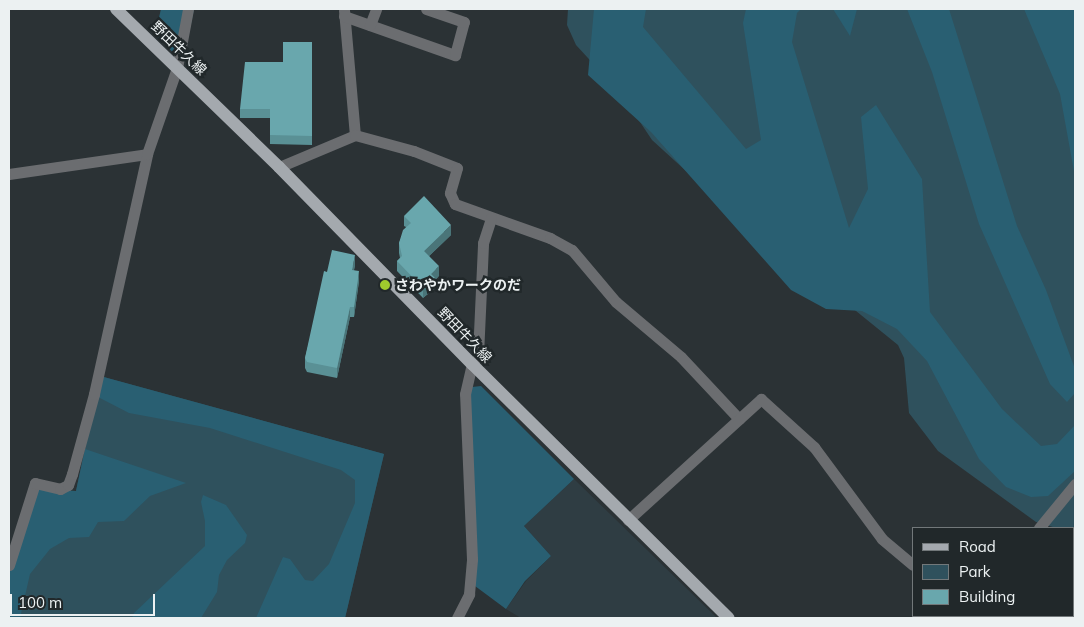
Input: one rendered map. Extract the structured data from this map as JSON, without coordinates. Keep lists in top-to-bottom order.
{
  "streets": {
    "main road": ["野田牛久線"]
  },
  "places": ["さわやかワークのだ"],
  "legend": ["Road", "Park", "Building"],
  "scale_bar": "100 m"
}
